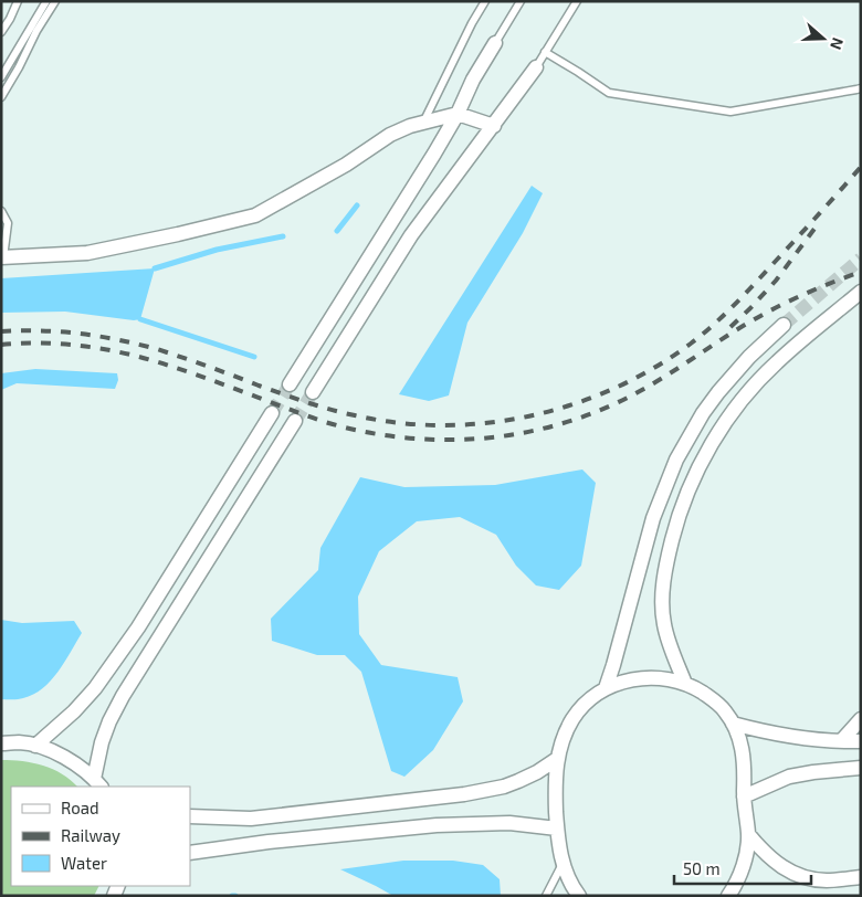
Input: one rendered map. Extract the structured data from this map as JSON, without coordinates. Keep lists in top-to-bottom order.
{
  "legend": ["Road", "Railway", "Water"],
  "scale_bar": "50 m",
  "north": "right"
}
